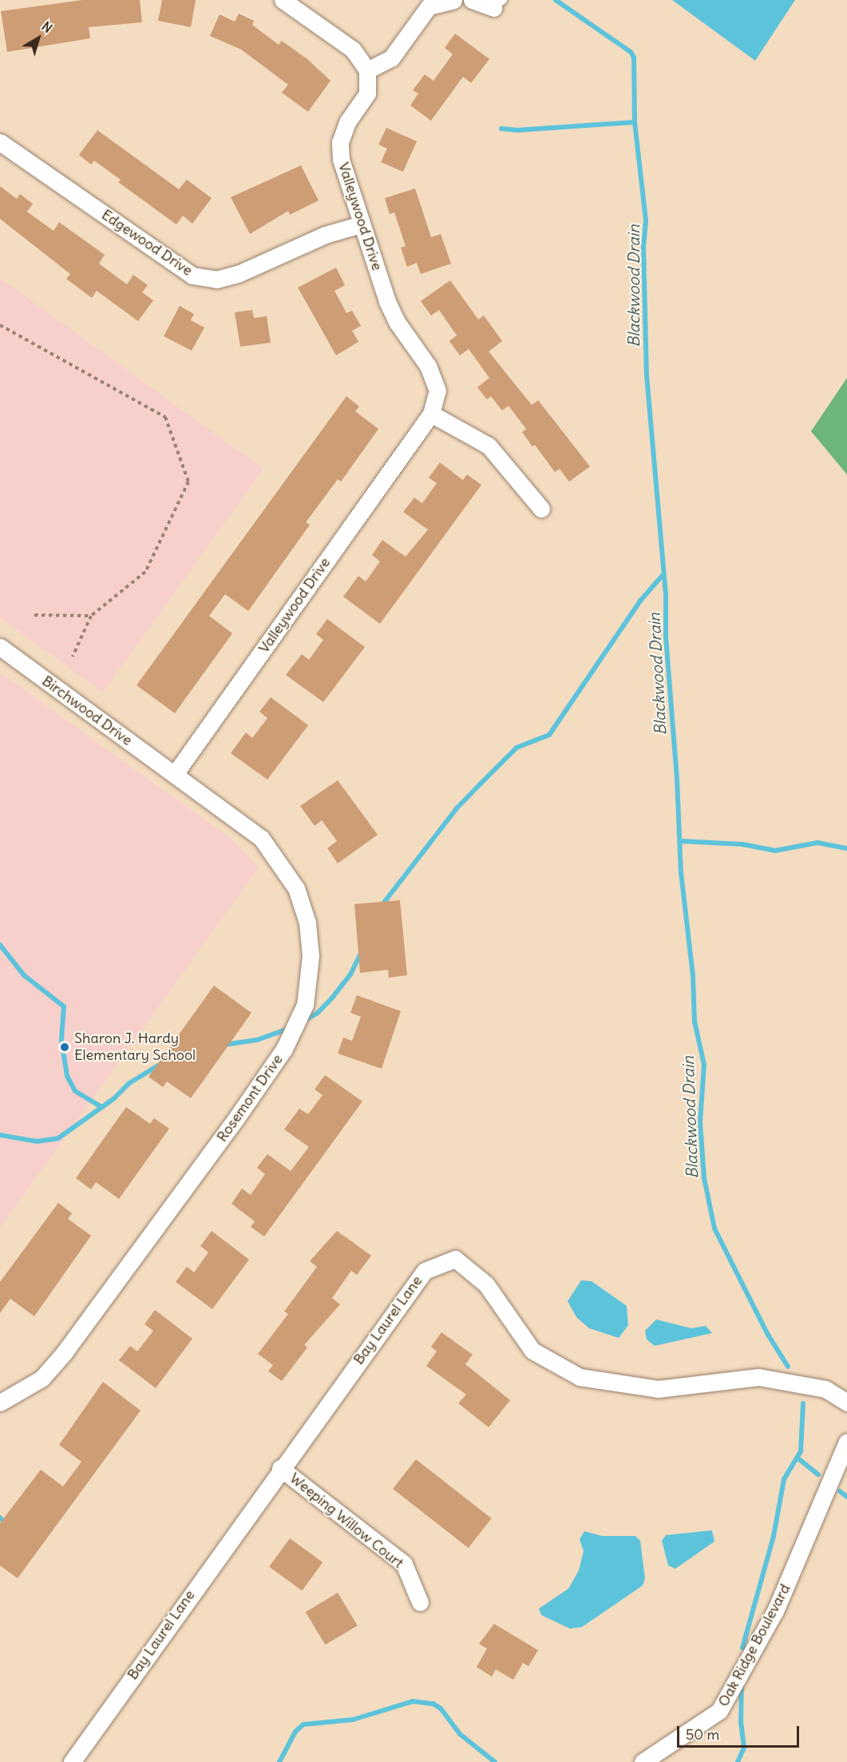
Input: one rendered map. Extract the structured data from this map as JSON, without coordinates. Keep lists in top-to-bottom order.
{
  "streets": {
    "street": [
      "Valleywood Drive",
      "Edgewood Drive",
      "Birchwood Drive",
      "Rosemont Drive",
      "Bay Laurel Lane",
      "Weeping Willow Court",
      "Oak Ridge Boulevard"
    ]
  },
  "crossings": [
    ["Valleywood Drive", "Edgewood Drive"],
    ["Valleywood Drive", "Birchwood Drive"],
    ["Valleywood Drive", "Rosemont Drive"],
    ["Birchwood Drive", "Rosemont Drive"],
    ["Bay Laurel Lane", "Weeping Willow Court"]
  ],
  "water": ["Blackwood Drain"],
  "places": ["Sharon J. Hardy Elementary School"],
  "scale_bar": "50 m",
  "north": "top right"
}
